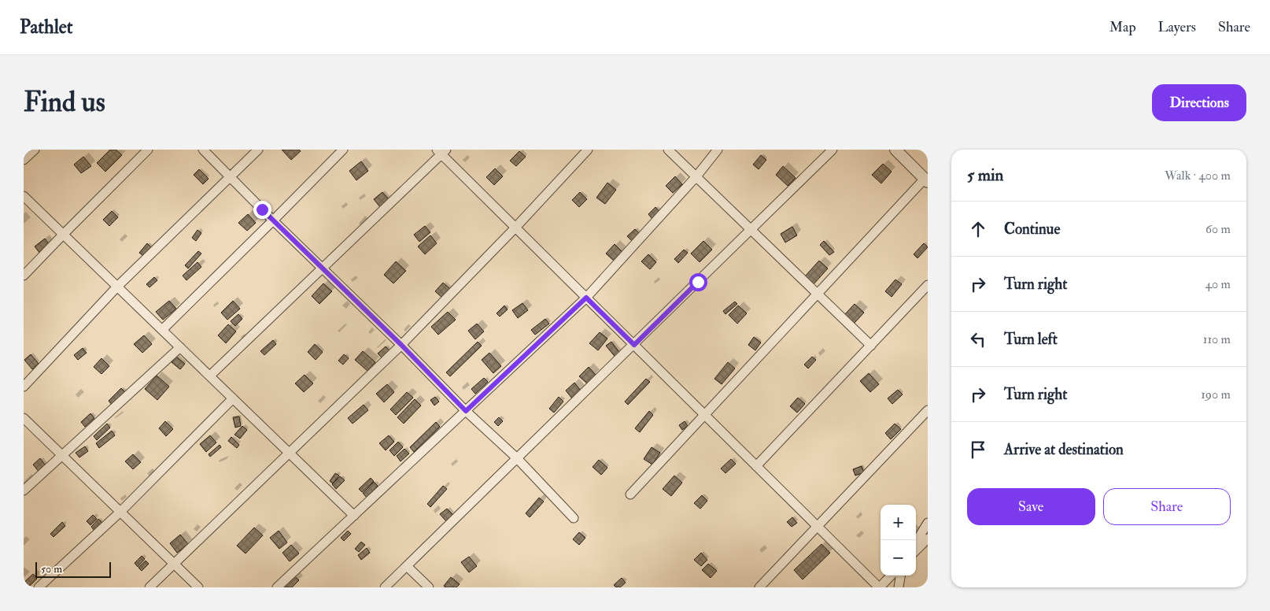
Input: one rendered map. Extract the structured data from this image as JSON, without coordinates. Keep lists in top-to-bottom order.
{
  "scale_bar": "50 m",
  "page": {
    "header": "Pathlet",
    "nav": ["Map", "Layers", "Share"],
    "buttons": [
      "Directions",
      ["Save", "Share"]
    ],
    "title": "Find us",
    "heading": ["5 min", "Walk · 400 m"],
    "list": [
      ["Continue", "60 m"],
      ["Turn right", "40 m"],
      ["Turn left", "110 m"],
      ["Turn right", "190 m"],
      "Arrive at destination"
    ],
    "map_buttons": ["+", "−"],
    "scale": "50 m"
  }
}
